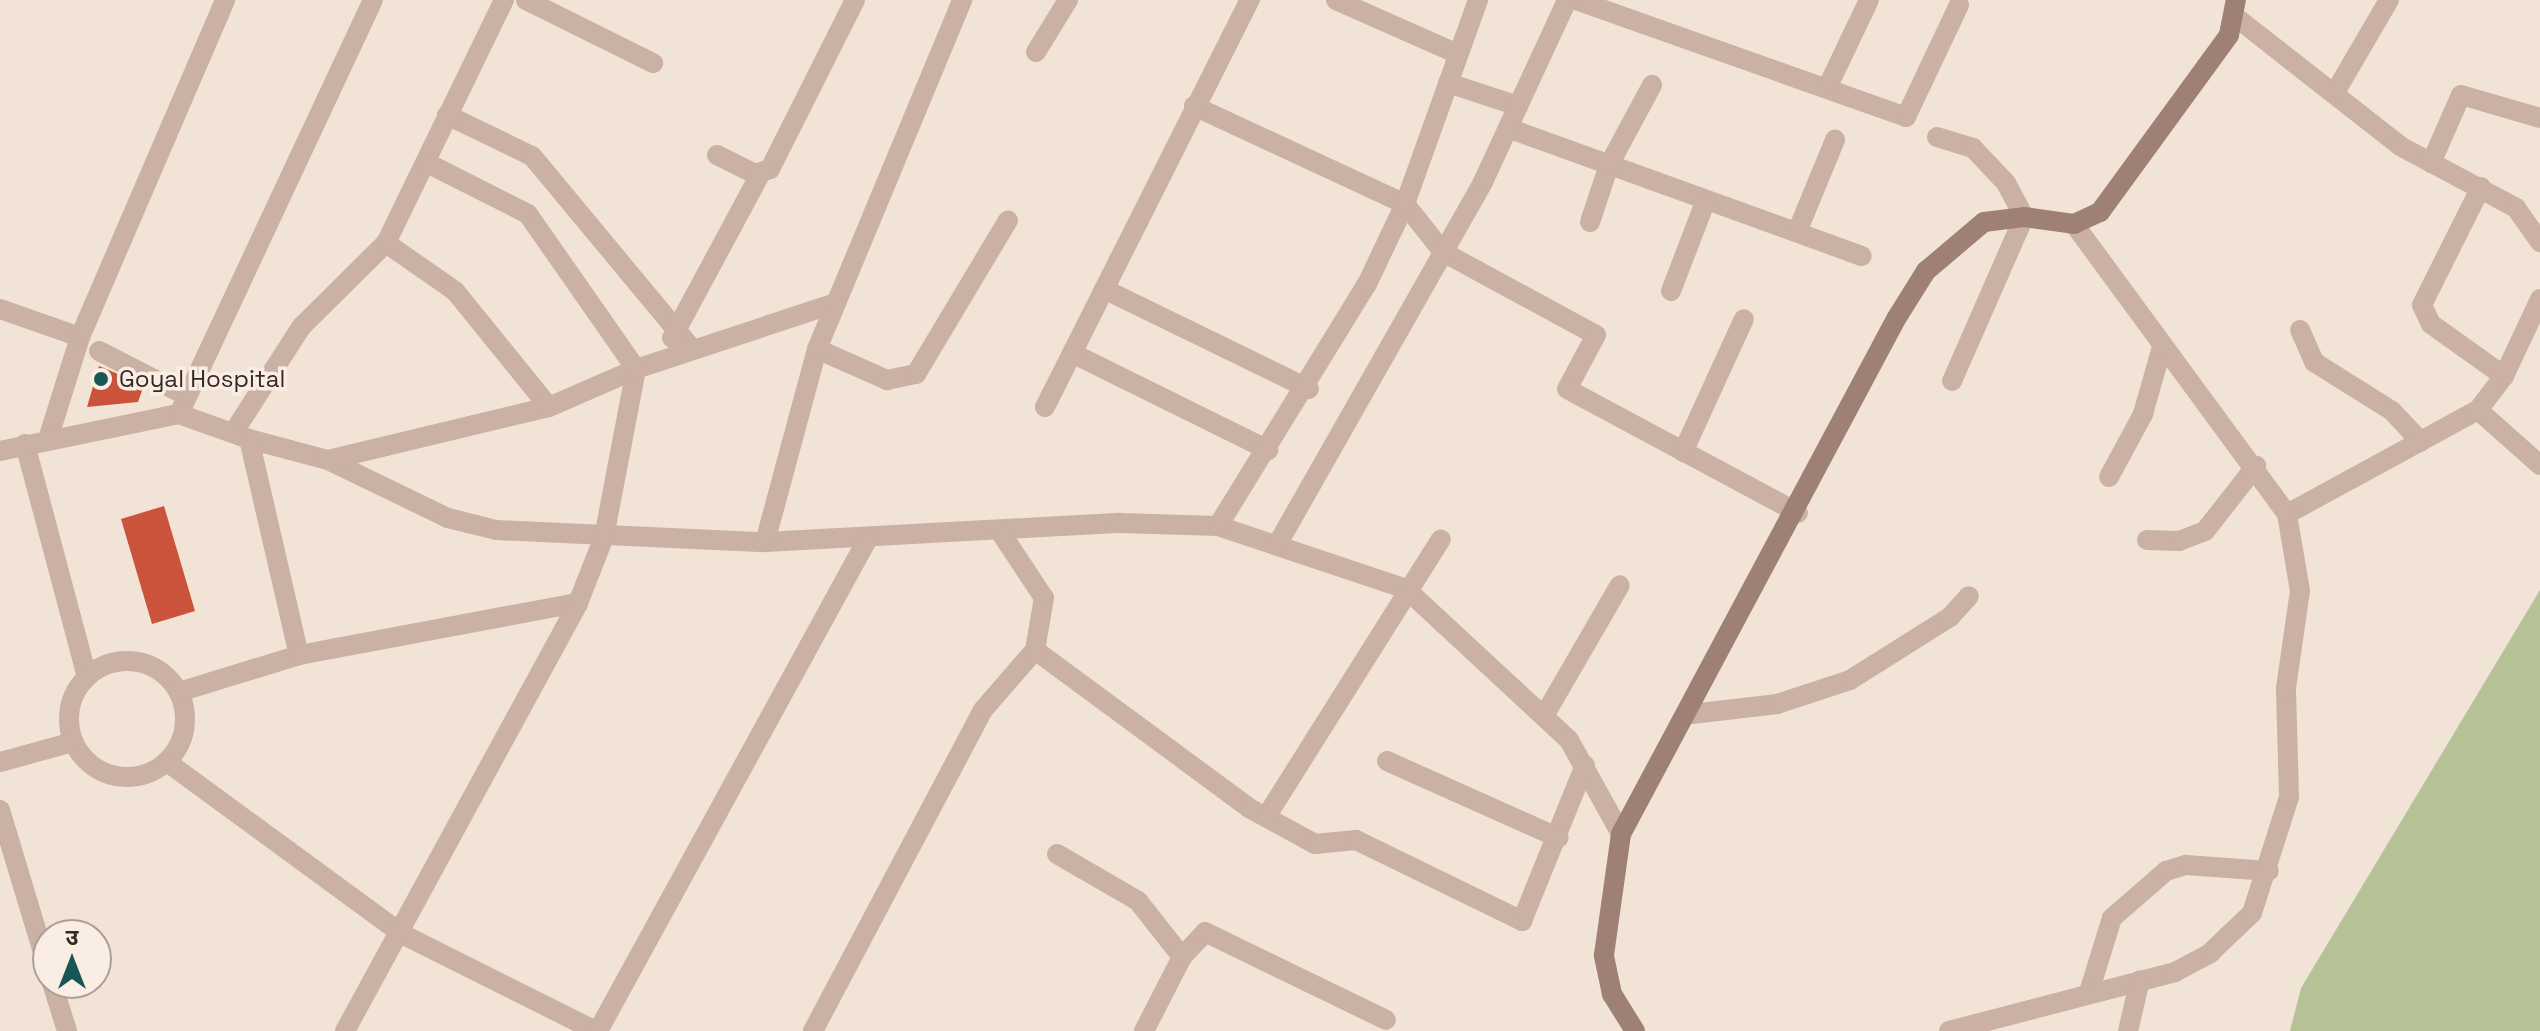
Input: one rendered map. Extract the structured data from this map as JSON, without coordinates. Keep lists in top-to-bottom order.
{
  "places": ["Goyal Hospital"],
  "north": "top"
}
